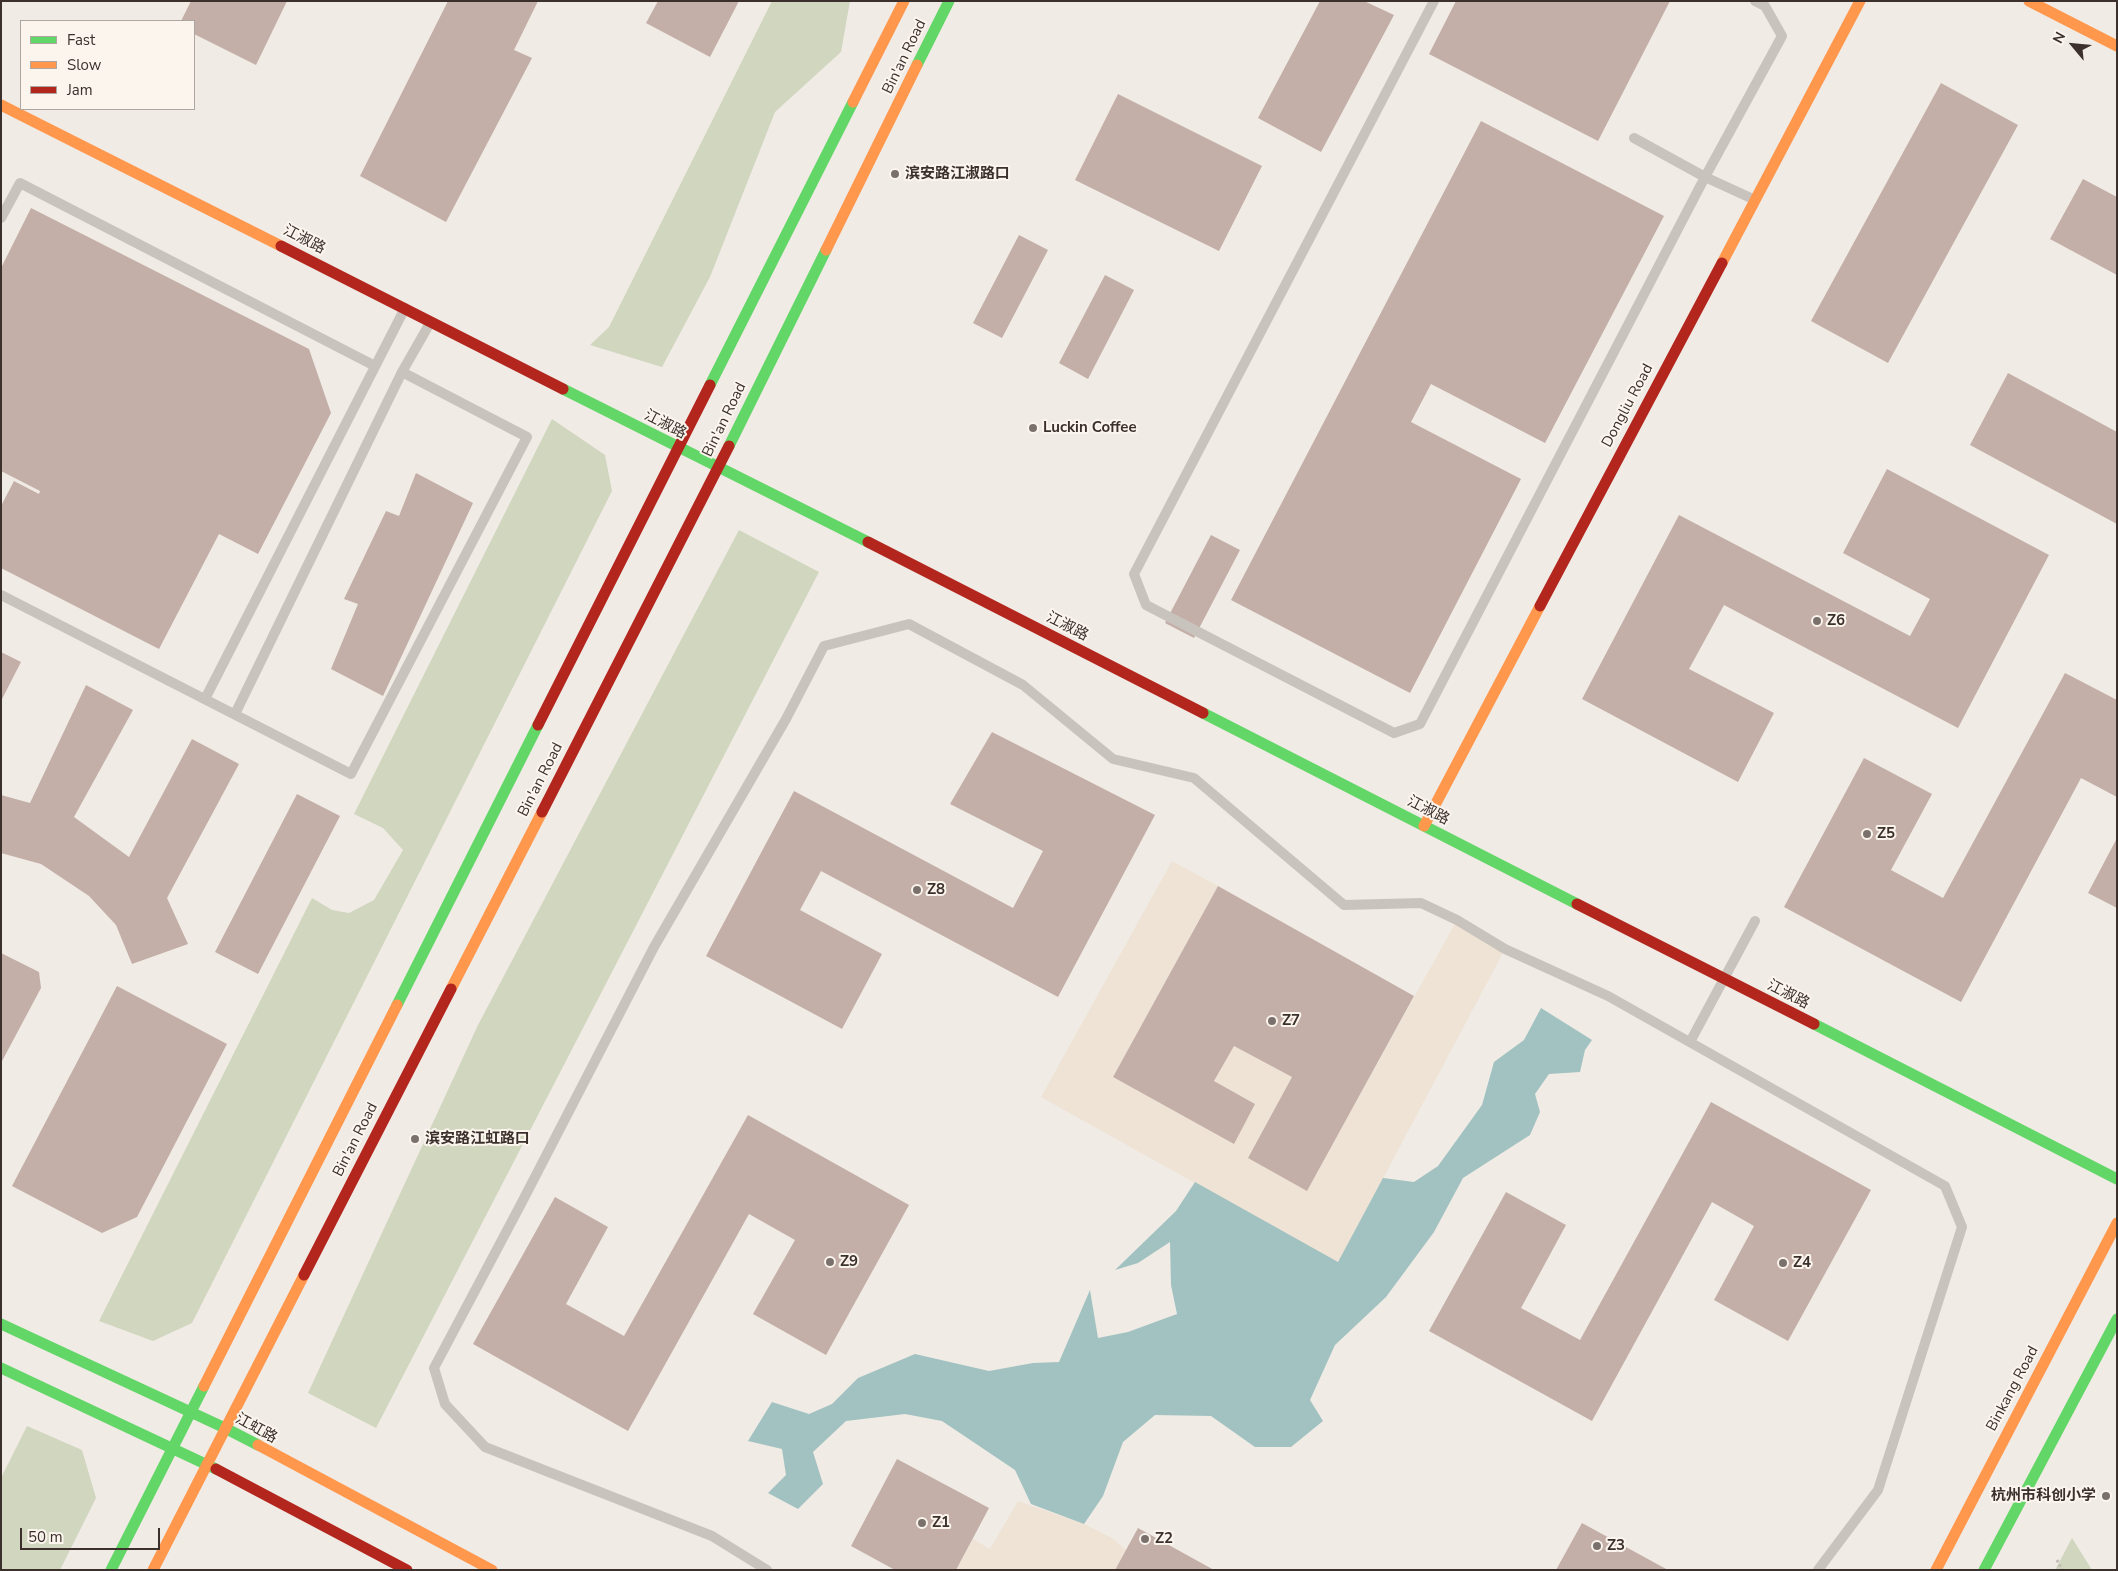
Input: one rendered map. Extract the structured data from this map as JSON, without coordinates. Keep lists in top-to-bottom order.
{
  "streets": {
    "main road": [
      "Bin'an Road",
      "江淑路",
      "Dongliu Road",
      "Binkang Road",
      "江虹路"
    ]
  },
  "crossings": [
    ["Bin'an Road", "江淑路"],
    ["Bin'an Road", "江虹路"],
    ["江淑路", "Dongliu Road"]
  ],
  "places": [
    "滨安路江淑路口",
    "Luckin Coffee",
    "Z6",
    "Z5",
    "Z8",
    "Z7",
    "滨安路江虹路口",
    "Z9",
    "Z4",
    "杭州市科创小学",
    "Z1",
    "Z2",
    "Z3"
  ],
  "legend": ["Fast", "Slow", "Jam"],
  "scale_bar": "50 m",
  "north": "top left"
}
